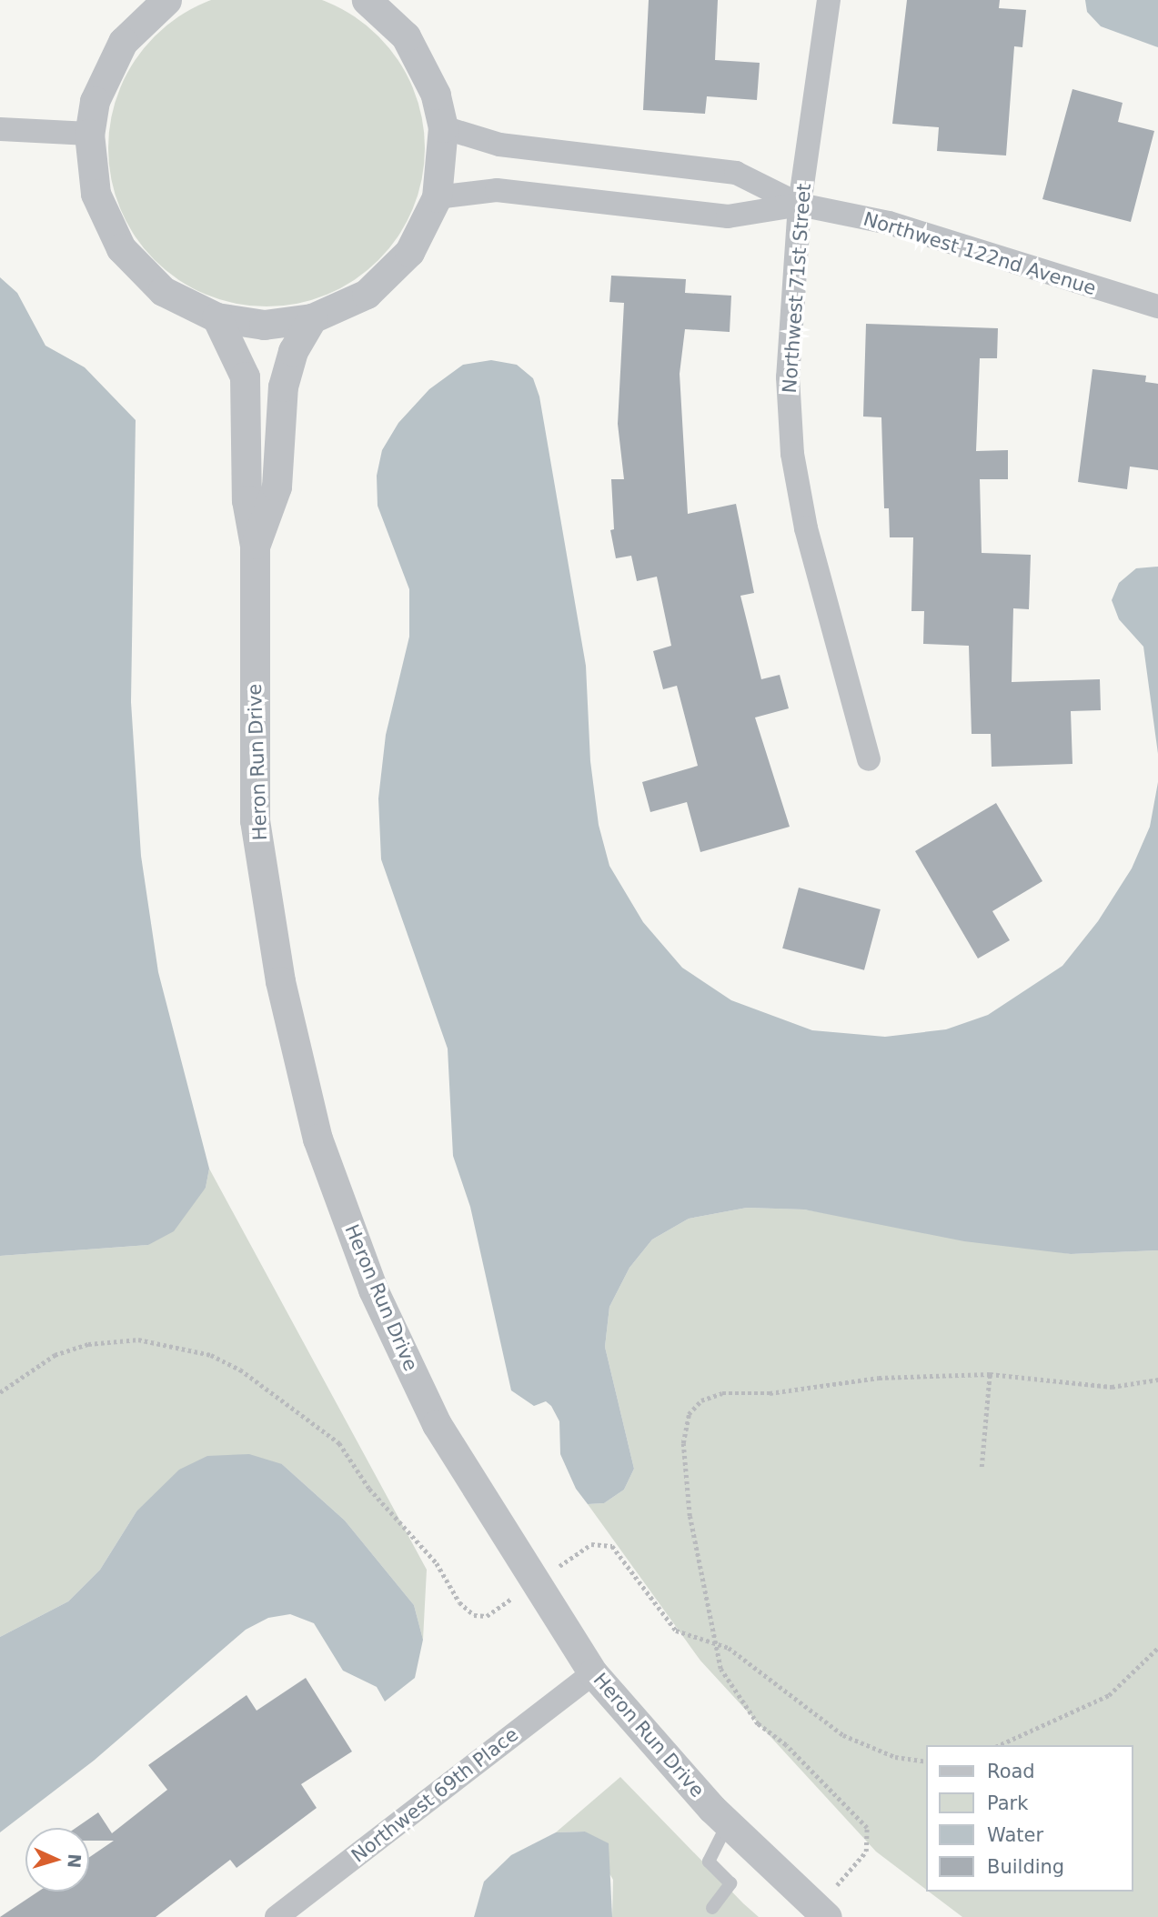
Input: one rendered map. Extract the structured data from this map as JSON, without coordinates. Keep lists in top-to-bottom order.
{
  "streets": {
    "street": [
      "Northwest 122nd Avenue",
      "Northwest 71st Street",
      "Heron Run Drive",
      "Northwest 69th Place"
    ]
  },
  "crossings": [
    ["Northwest 122nd Avenue", "Northwest 71st Street"],
    ["Heron Run Drive", "Northwest 69th Place"]
  ],
  "legend": [
    "Road",
    "Park",
    "Water",
    "Building"
  ],
  "north": "right"
}
